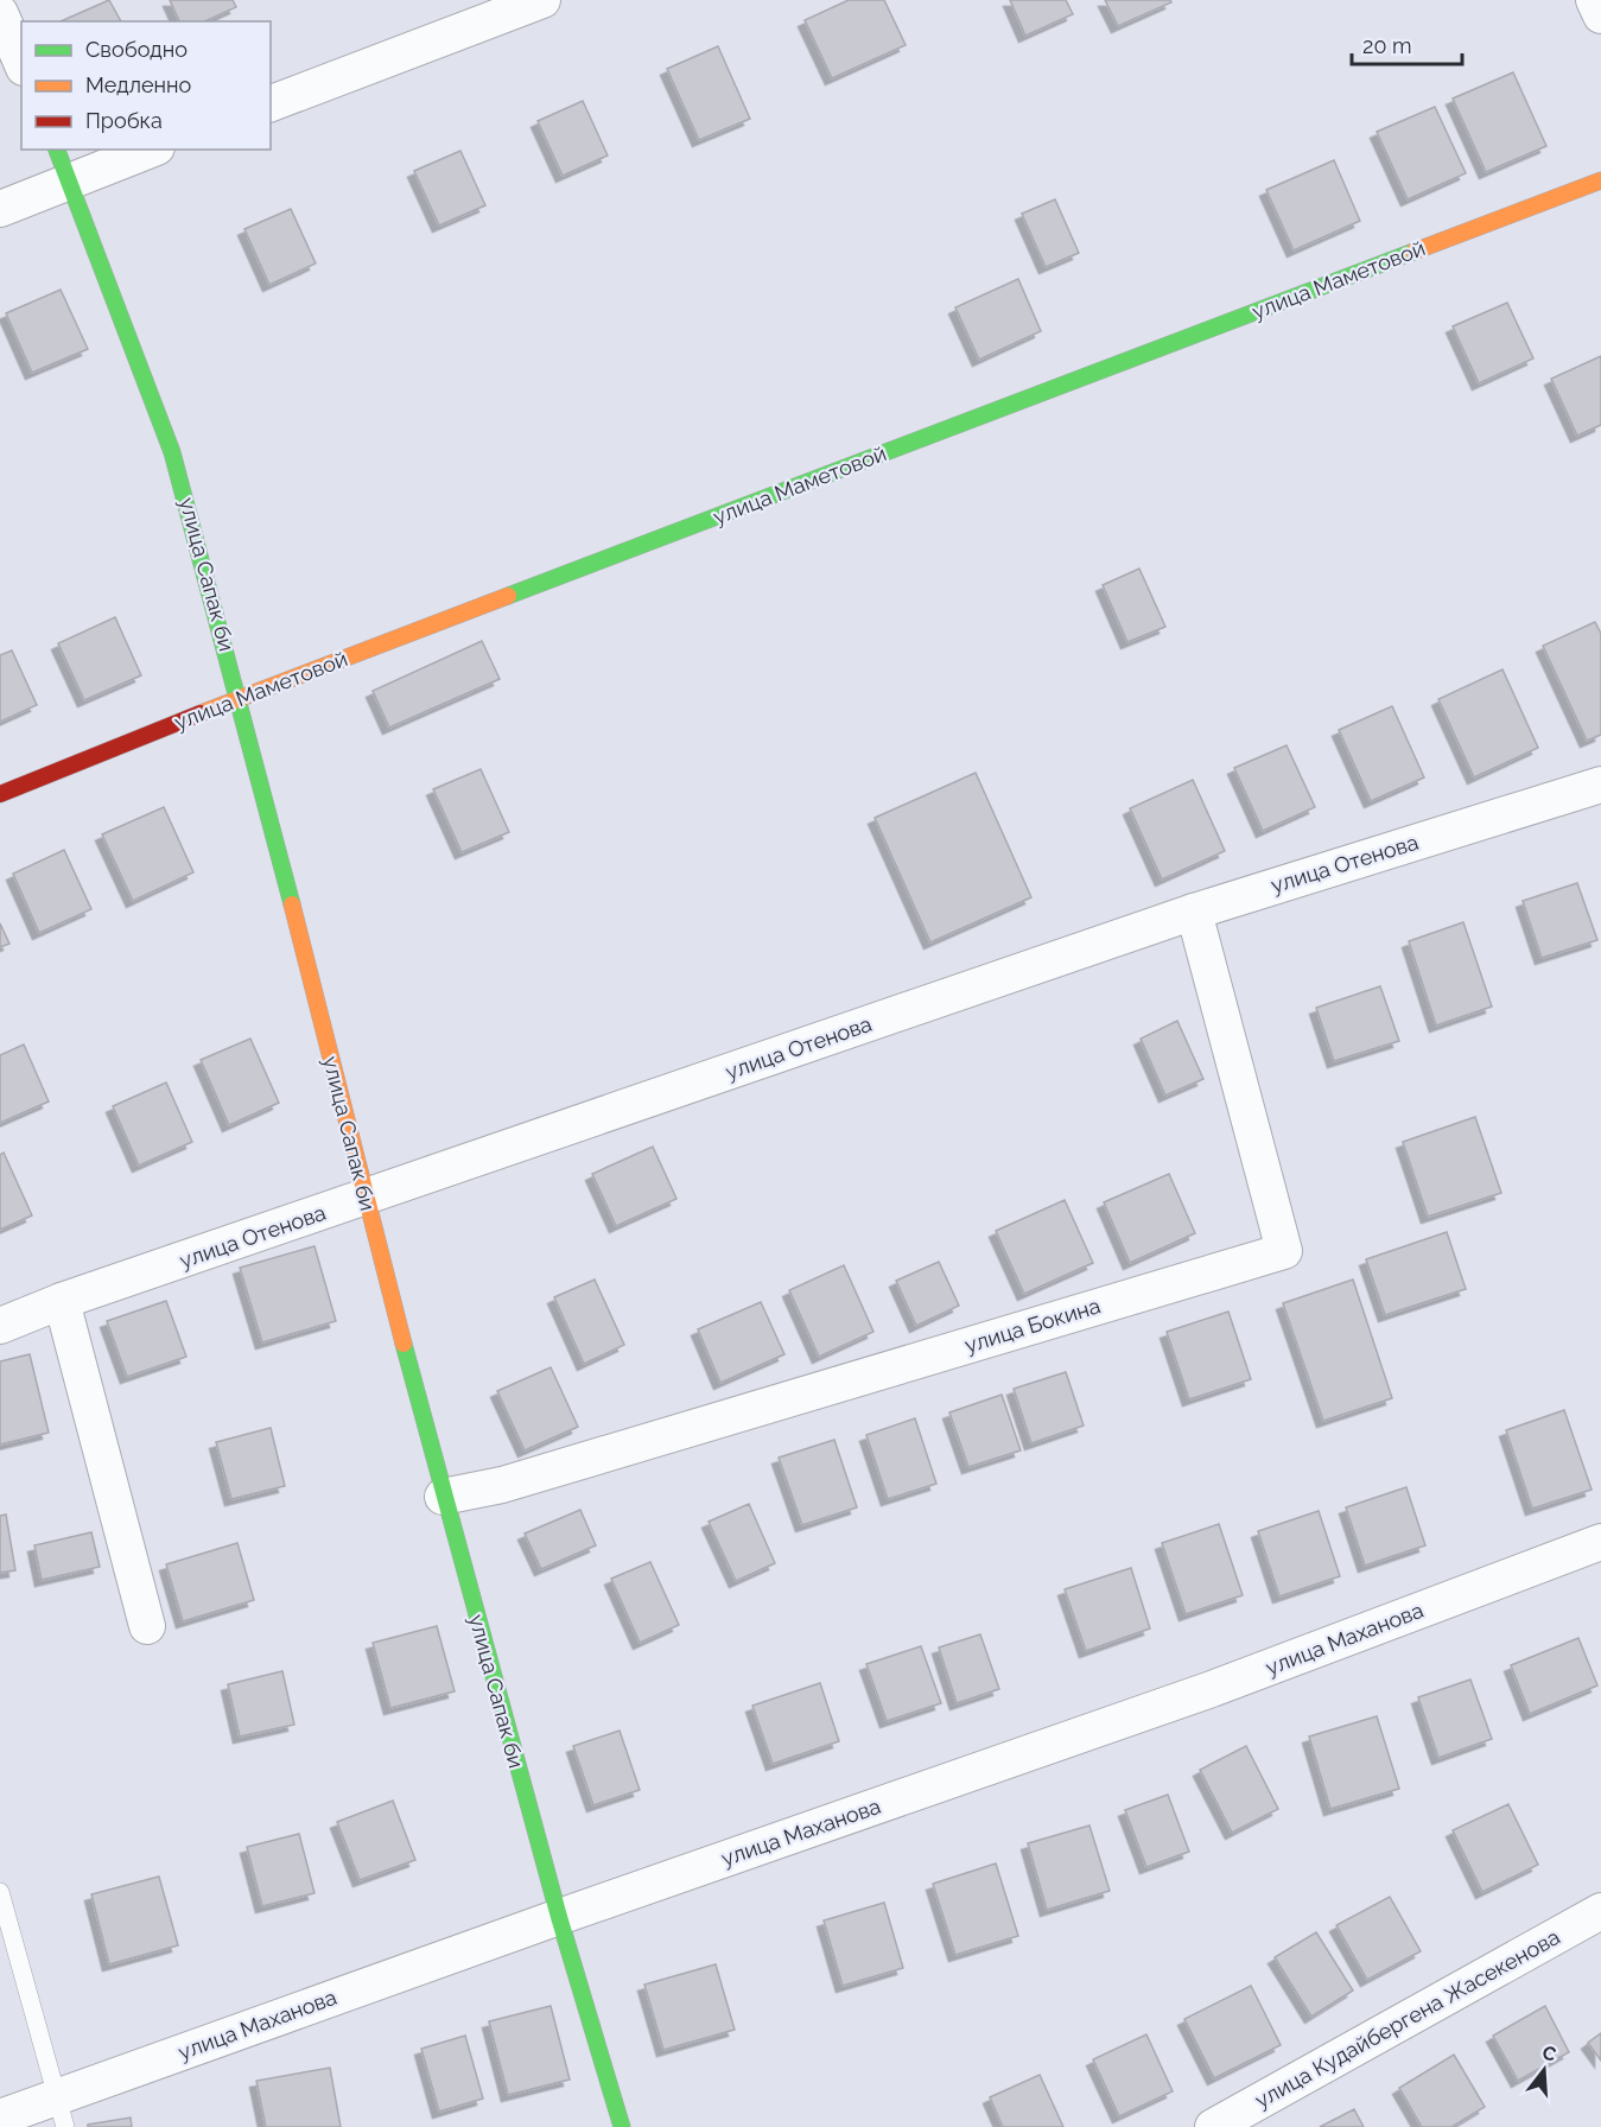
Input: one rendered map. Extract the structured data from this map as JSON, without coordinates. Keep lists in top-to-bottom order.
{
  "streets": {
    "street": [
      "улица Маметовой",
      "улица Сапак би",
      "улица Отенова",
      "улица Бокина",
      "улица Маханова",
      "улица Кудайбергена Жасекенова"
    ]
  },
  "crossings": [
    ["улица Маметовой", "улица Сапак би"],
    ["улица Сапак би", "улица Отенова"],
    ["улица Сапак би", "улица Бокина"],
    ["улица Сапак би", "улица Маханова"],
    ["улица Отенова", "улица Бокина"]
  ],
  "legend": ["Свободно", "Медленно", "Пробка"],
  "scale_bar": "20 m",
  "north": "top"
}
